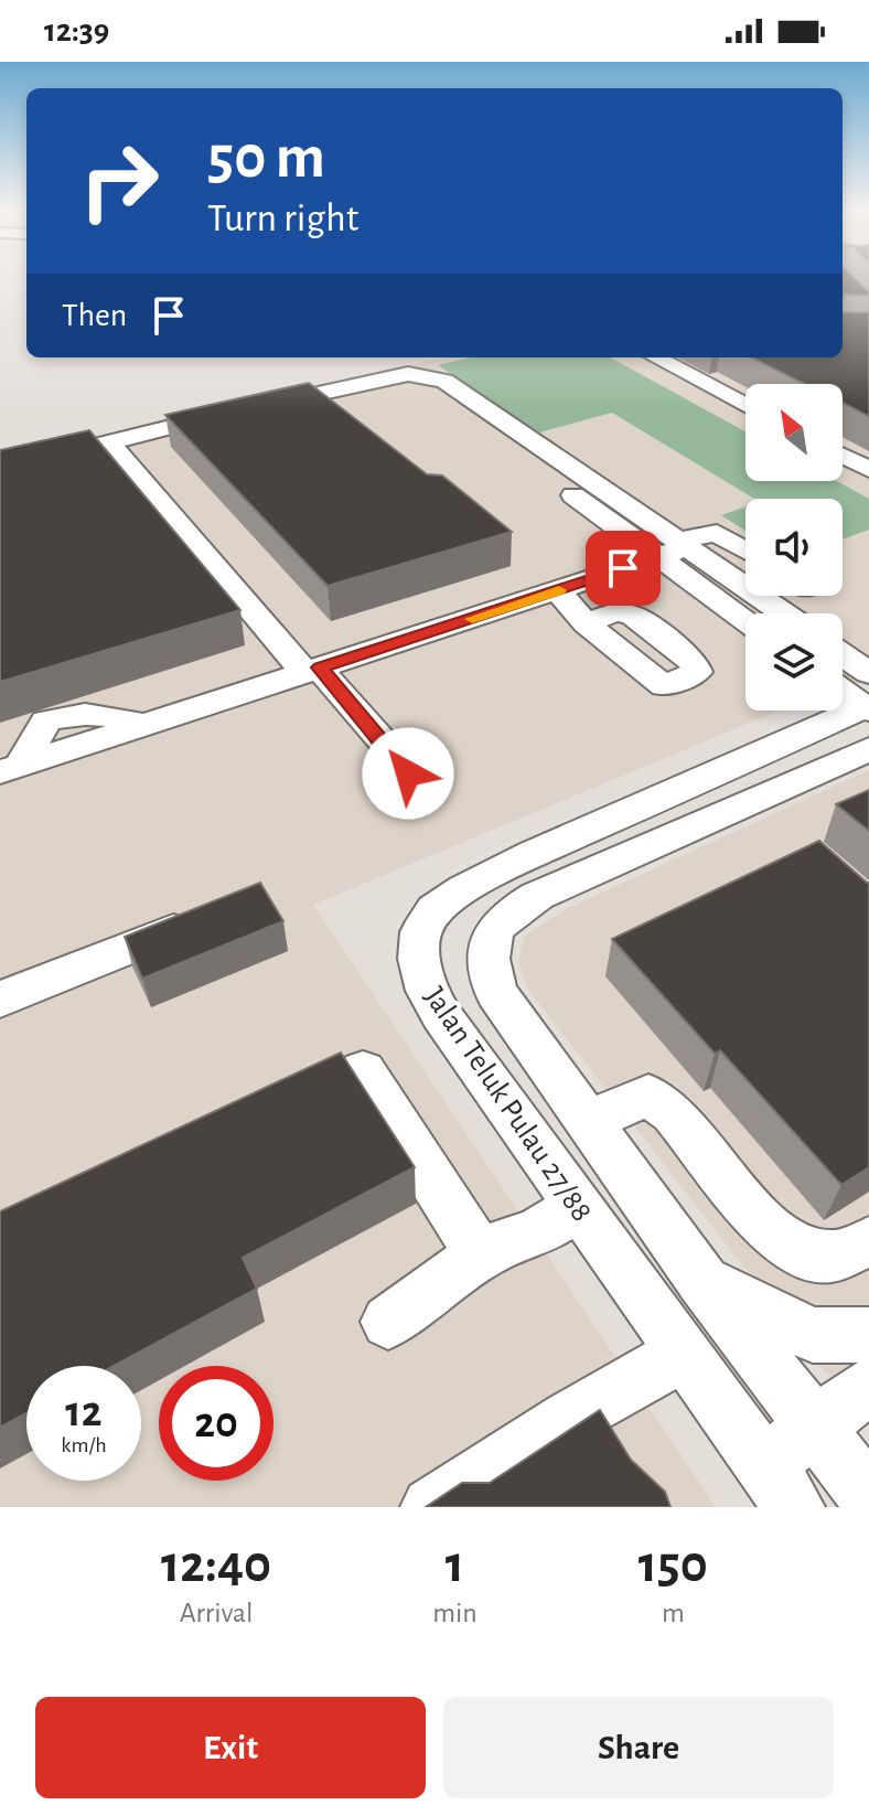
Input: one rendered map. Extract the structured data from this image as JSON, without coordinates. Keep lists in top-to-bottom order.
{
  "streets": {
    "street": ["Jalan Teluk Pulau 27/88"]
  },
  "north": "top left",
  "page": {
    "status": "12:39",
    "turn": ["50 m", "Turn right"],
    "then": "Then",
    "speed": "12 km/h",
    "limit": "20",
    "eta": [
      "12:40",
      "Arrival",
      "1",
      "min",
      "150",
      "m"
    ],
    "buttons": ["Exit", "Share"]
  }
}
